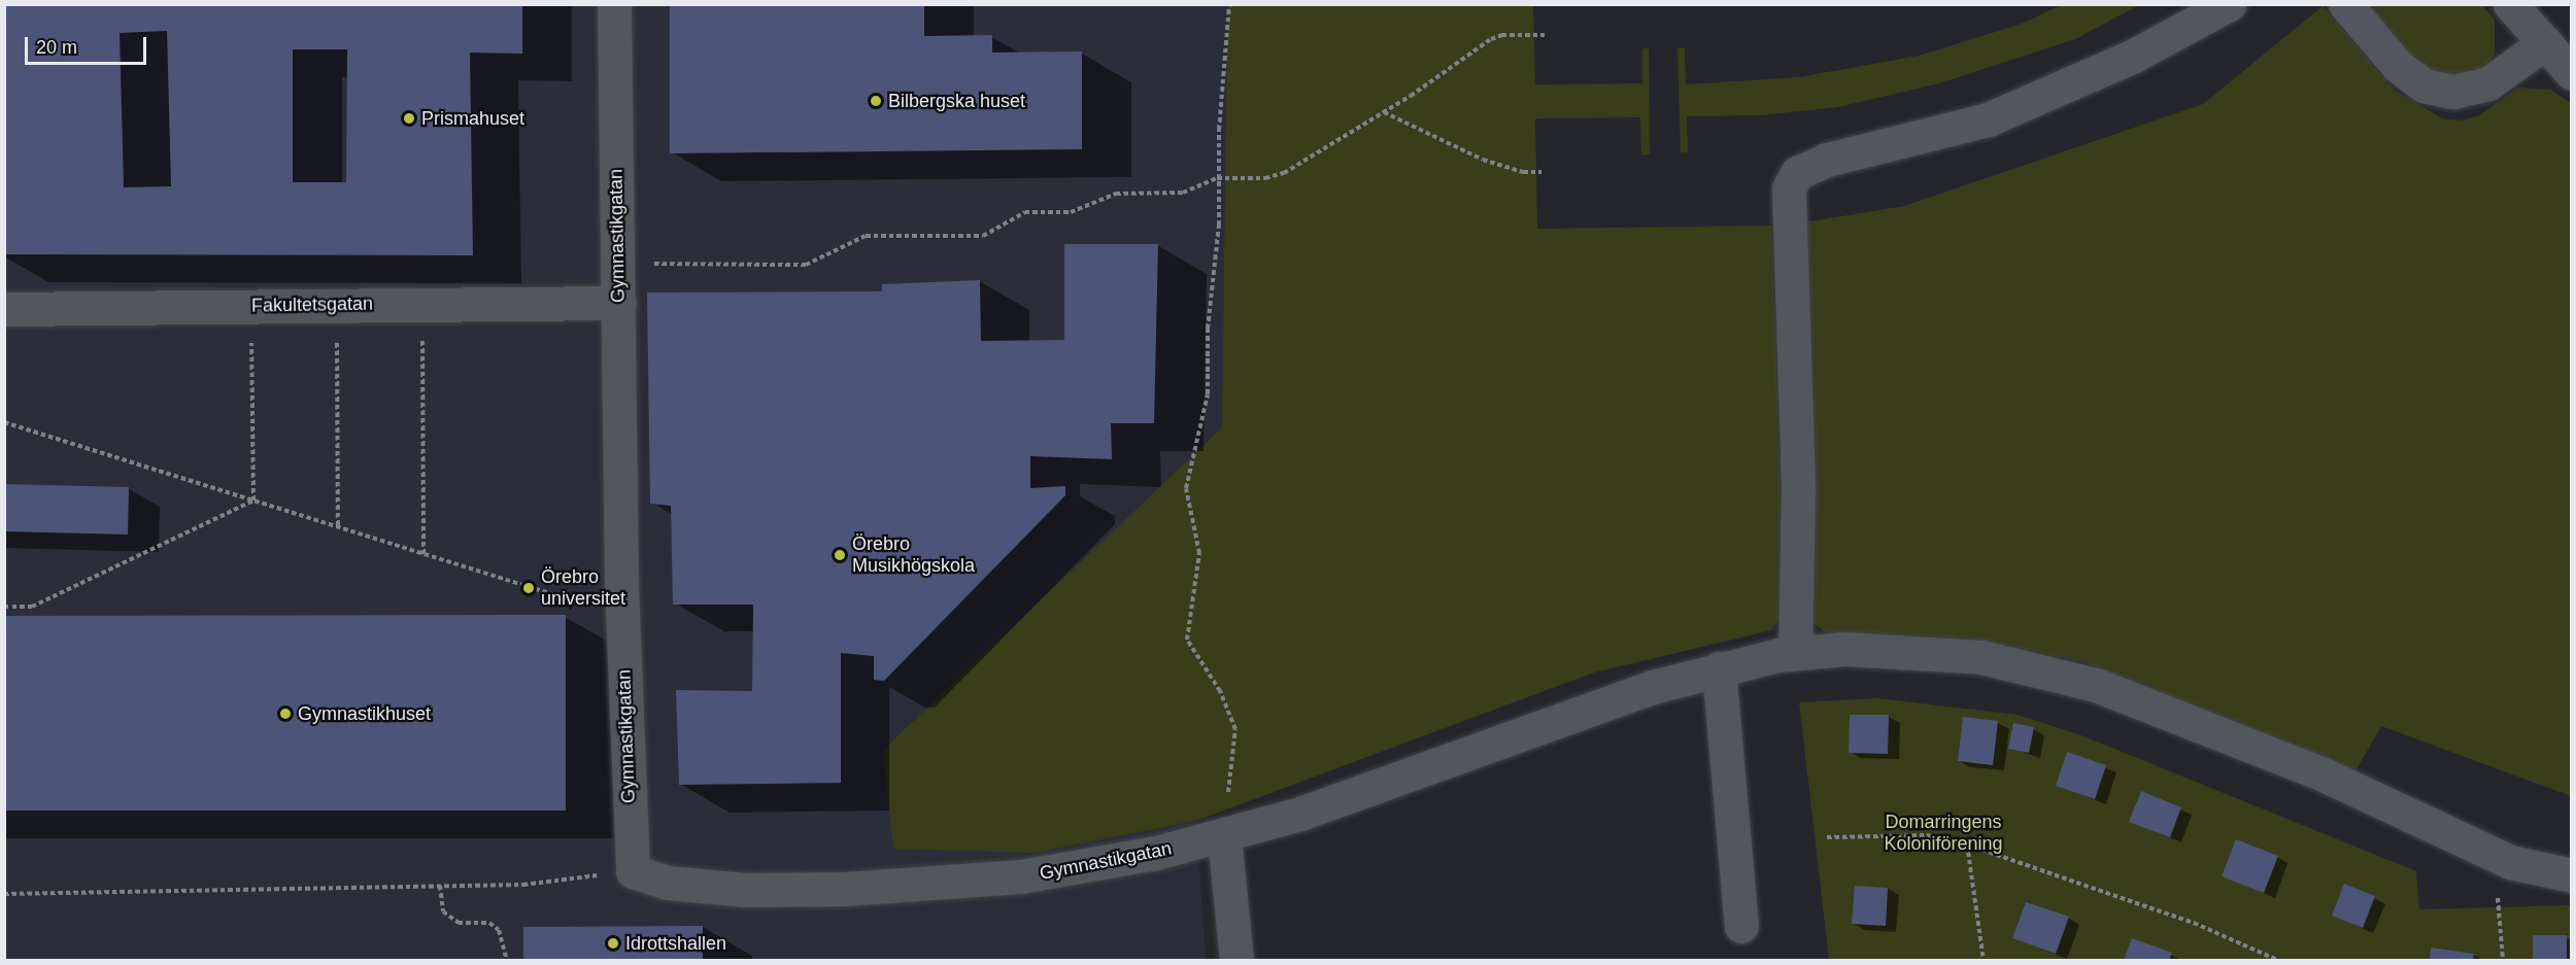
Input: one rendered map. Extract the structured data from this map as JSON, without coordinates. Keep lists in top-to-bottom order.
{
  "streets": {
    "street": ["Gymnastikgatan", "Fakultetsgatan"]
  },
  "crossings": [
    ["Gymnastikgatan", "Fakultetsgatan"]
  ],
  "parks": ["Domarringens Koloniförening"],
  "places": [
    "Bilbergska huset",
    "Prismahuset",
    "Örebro Musikhögskola",
    "Örebro universitet",
    "Gymnastikhuset",
    "Idrottshallen"
  ],
  "scale_bar": "20 m"
}
